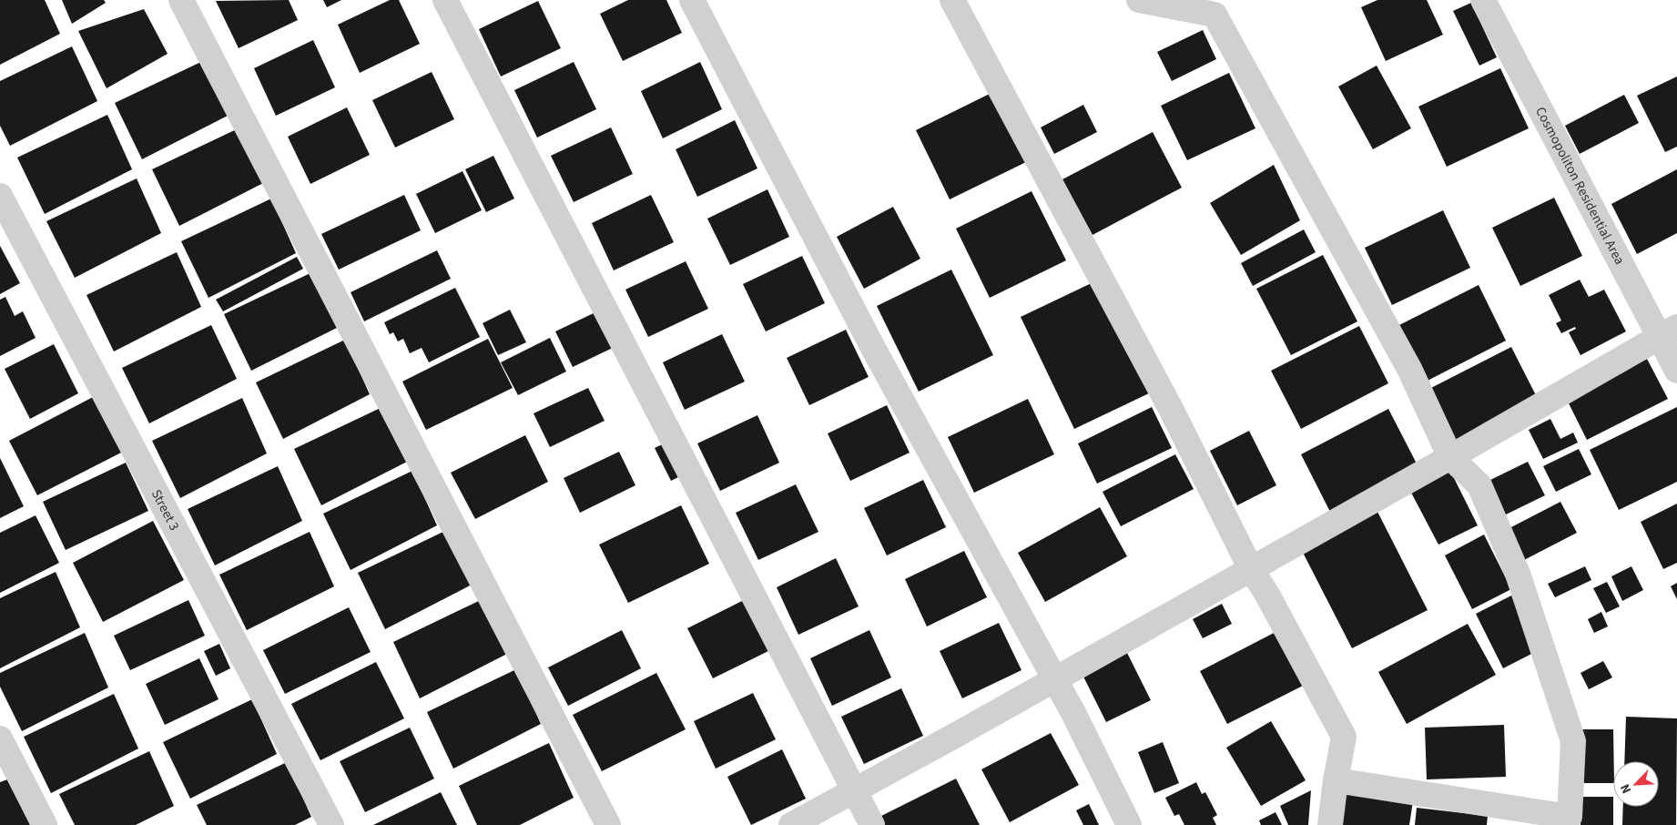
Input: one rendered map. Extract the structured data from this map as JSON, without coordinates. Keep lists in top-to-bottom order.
{
  "streets": {
    "street": ["Cosmopoliton Residential Area", "Street 3"]
  },
  "north": "bottom left"
}
